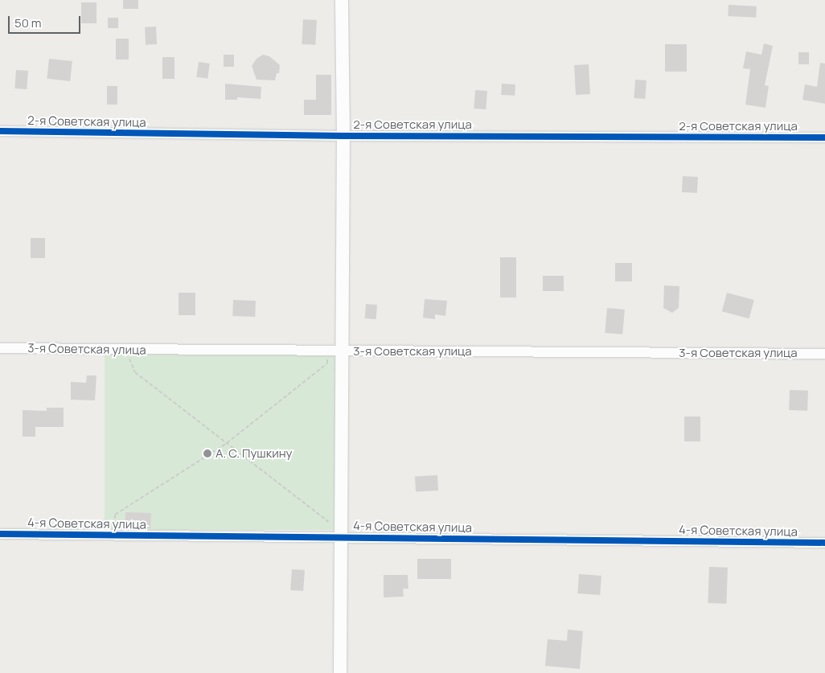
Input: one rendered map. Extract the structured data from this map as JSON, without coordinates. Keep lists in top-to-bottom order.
{
  "streets": {
    "street": ["2-я Советская улица", "3-я Советская улица", "4-я Советская улица"]
  },
  "places": ["А. С. Пушкину"],
  "scale_bar": "50 m"
}
